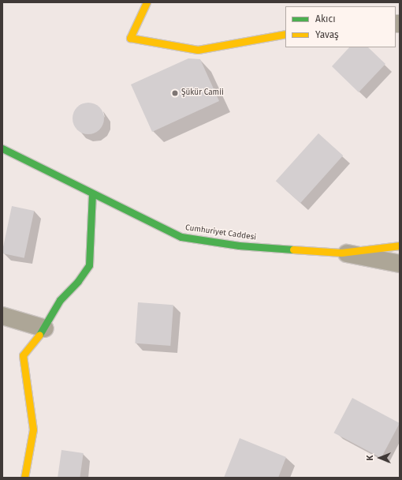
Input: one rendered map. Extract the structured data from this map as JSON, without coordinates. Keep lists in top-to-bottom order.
{
  "streets": {
    "street": ["Cumhuriyet Caddesi"]
  },
  "places": ["Şükür Camii"],
  "legend": ["Akıcı", "Yavaş"],
  "north": "left"
}
